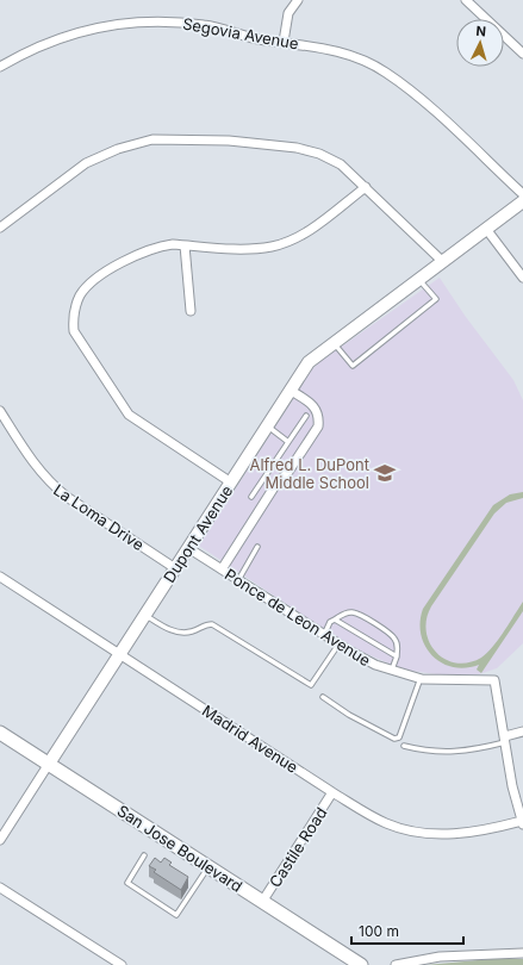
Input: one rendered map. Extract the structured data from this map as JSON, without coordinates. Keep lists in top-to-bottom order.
{
  "streets": {
    "main road": ["San Jose Boulevard"],
    "street": [
      "Segovia Avenue",
      "La Loma Drive",
      "Dupont Avenue",
      "Ponce de Leon Avenue",
      "Madrid Avenue",
      "Castile Road"
    ]
  },
  "crossings": [
    ["La Loma Drive", "Dupont Avenue"],
    ["Dupont Avenue", "Ponce de Leon Avenue"],
    ["Dupont Avenue", "Madrid Avenue"],
    ["Dupont Avenue", "San Jose Boulevard"],
    ["Ponce de Leon Avenue", "Madrid Avenue"],
    ["Madrid Avenue", "Castile Road"],
    ["Castile Road", "San Jose Boulevard"]
  ],
  "places": {
    "school or university": ["Alfred L. DuPont Middle School"]
  },
  "scale_bar": "100 m",
  "north": "top"
}
